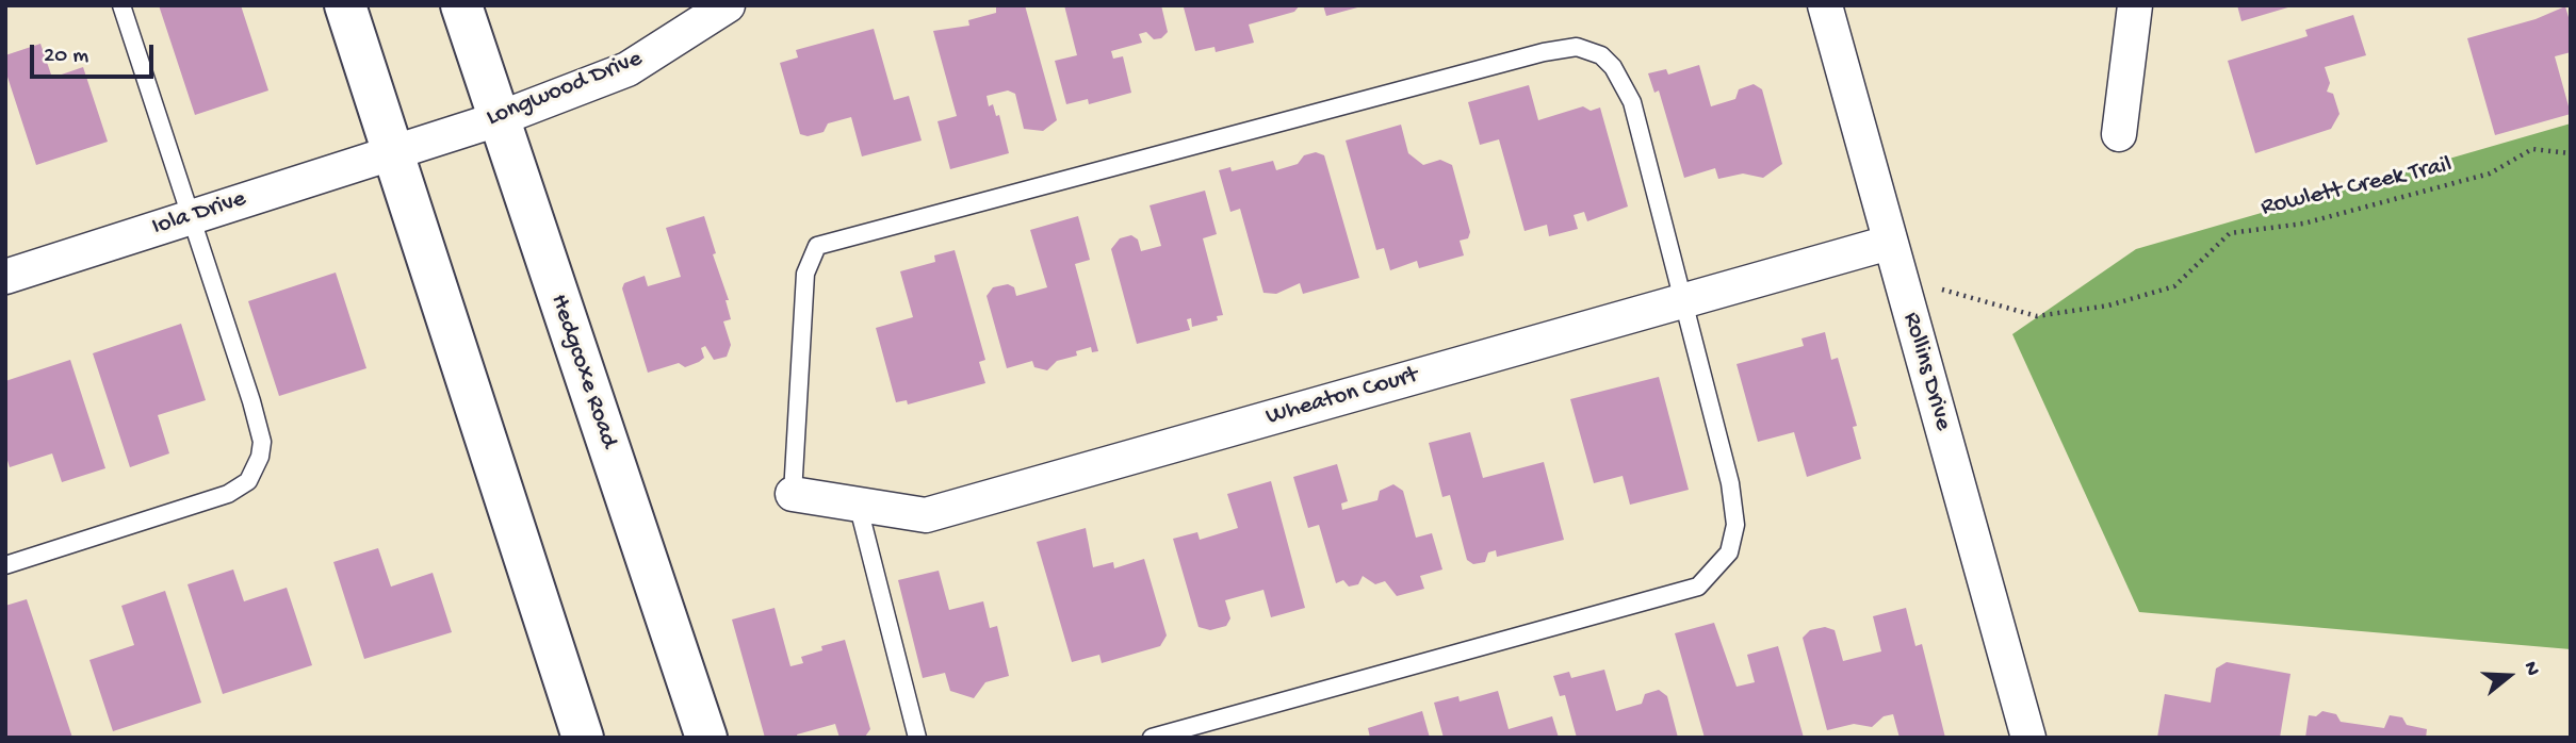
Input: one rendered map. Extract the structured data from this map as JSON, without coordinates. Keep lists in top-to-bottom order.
{
  "streets": {
    "main road": ["Hedgcoxe Road"],
    "street": [
      "Longwood Drive",
      "Iola Drive",
      "Rollins Drive",
      "Wheaton Court"
    ],
    "path": ["Rowlett Creek Trail"]
  },
  "crossings": [
    ["Longwood Drive", "Iola Drive"],
    ["Longwood Drive", "Hedgcoxe Road"],
    ["Rowlett Creek Trail", "Rollins Drive"],
    ["Rollins Drive", "Wheaton Court"]
  ],
  "scale_bar": "20 m",
  "north": "right"
}
